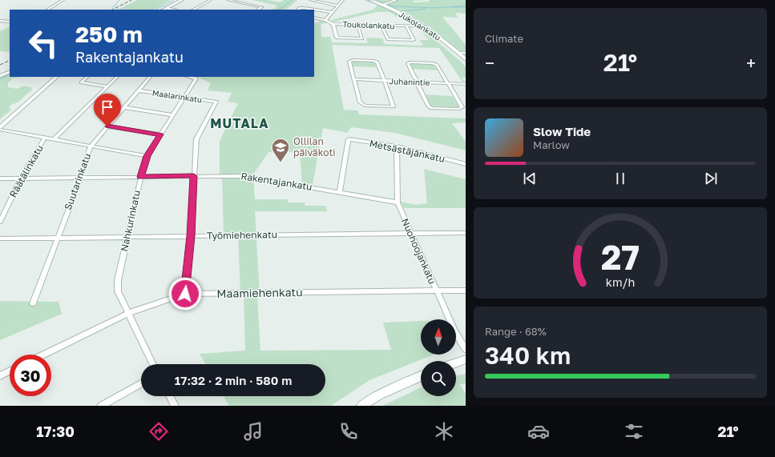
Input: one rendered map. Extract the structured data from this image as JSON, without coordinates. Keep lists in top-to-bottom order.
{
  "streets": {
    "main road": ["Jukolankatu"],
    "street": [
      "Toukolankatu",
      "Juhanintie",
      "Maalarinkatu",
      "Metsästäjänkatu",
      "Räätälinkatu",
      "Suutarinkatu",
      "Rakentajankatu",
      "Nahkurinkatu",
      "Työmiehenkatu",
      "Nuohoojankatu",
      "Maamiehenkatu"
    ]
  },
  "crossings": [
    ["Toukolankatu", "Jukolankatu"],
    ["Maalarinkatu", "Suutarinkatu"],
    ["Maalarinkatu", "Rakentajankatu"],
    ["Maalarinkatu", "Nahkurinkatu"],
    ["Metsästäjänkatu", "Rakentajankatu"],
    ["Metsästäjänkatu", "Nuohoojankatu"],
    ["Räätälinkatu", "Rakentajankatu"],
    ["Suutarinkatu", "Rakentajankatu"],
    ["Suutarinkatu", "Työmiehenkatu"],
    ["Rakentajankatu", "Nahkurinkatu"],
    ["Rakentajankatu", "Nuohoojankatu"],
    ["Nahkurinkatu", "Työmiehenkatu"],
    ["Nahkurinkatu", "Maamiehenkatu"],
    ["Työmiehenkatu", "Nuohoojankatu"],
    ["Nuohoojankatu", "Maamiehenkatu"]
  ],
  "districts": ["MUTALA"],
  "places": {
    "school or university": ["Ollilan päiväkoti"]
  },
  "north": "top",
  "page": {
    "tile": [
      "Climate",
      ["Range · 68%", "340 km"]
    ],
    "turn": ["250 m", "Rakentajankatu"],
    "heat": ["−", "21°", "+"],
    "song": ["Slow Tide", "Marlow"],
    "limit": "30",
    "trip": "17:32 · 2 min · 580 m",
    "tabs": ["17:30", "21°"],
    "gauge": ["27", "km/h"]
  }
}
